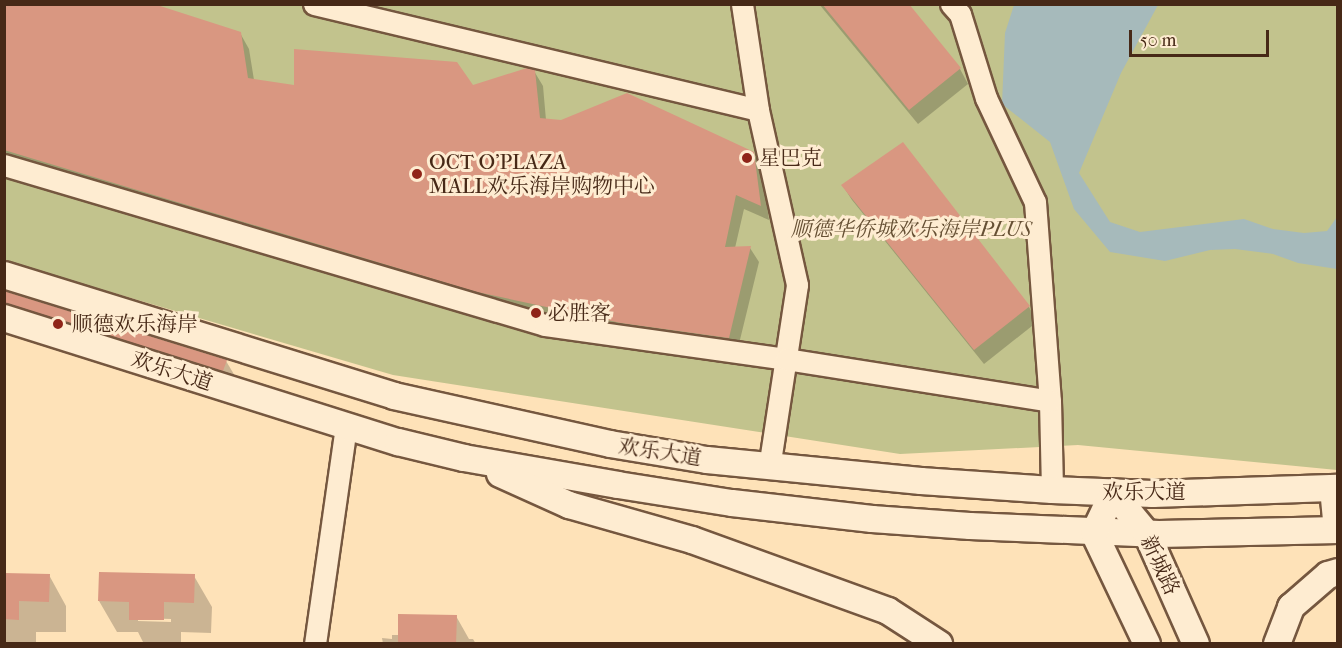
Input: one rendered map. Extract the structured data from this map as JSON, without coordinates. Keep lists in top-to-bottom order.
{
  "streets": {
    "street": ["欢乐大道", "新城路"]
  },
  "crossings": [
    ["欢乐大道", "新城路"]
  ],
  "parks": ["顺德华侨城欢乐海岸PLUS"],
  "places": [
    "星巴克",
    "OCT O'PLAZA MALL欢乐海岸购物中心",
    "必胜客",
    "顺德欢乐海岸"
  ],
  "scale_bar": "50 m"
}
